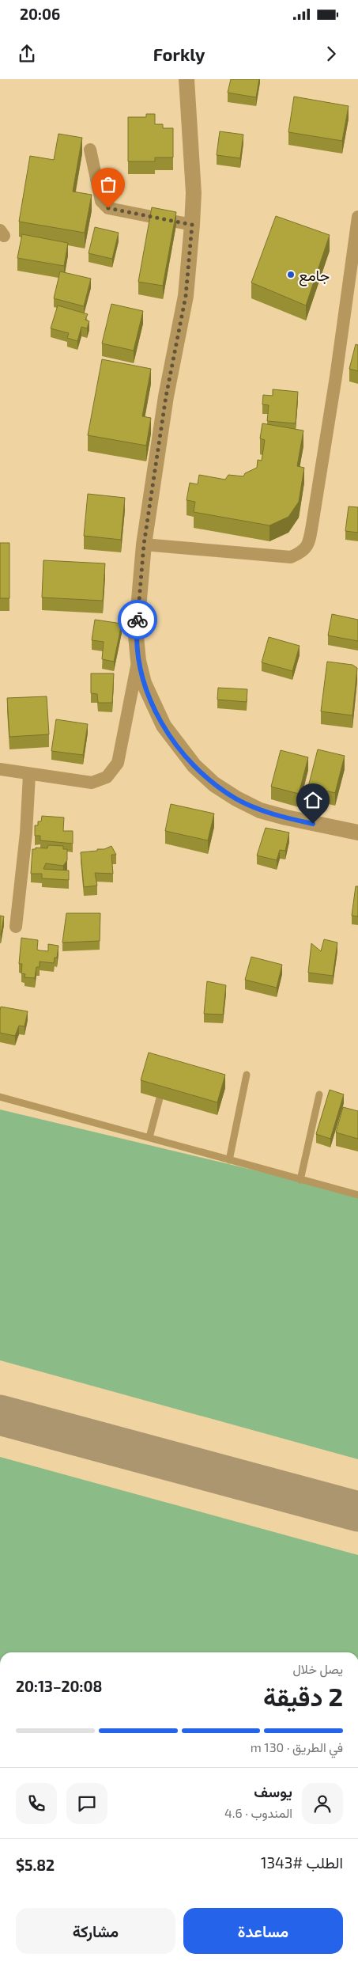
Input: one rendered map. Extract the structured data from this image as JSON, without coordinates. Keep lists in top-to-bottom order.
{
  "places": ["جامع"],
  "page": {
    "status": "20:06",
    "header": "Forkly",
    "heading": ["2 دقيقة", "يصل خلال", "20:08–20:13"],
    "panel": [
      "يوسف",
      "المندوب · 4.6",
      "الطلب #1343",
      "$5.82"
    ],
    "bar": "في الطريق · 130 m",
    "buttons": ["مساعدة", "مشاركة"]
  }
}
